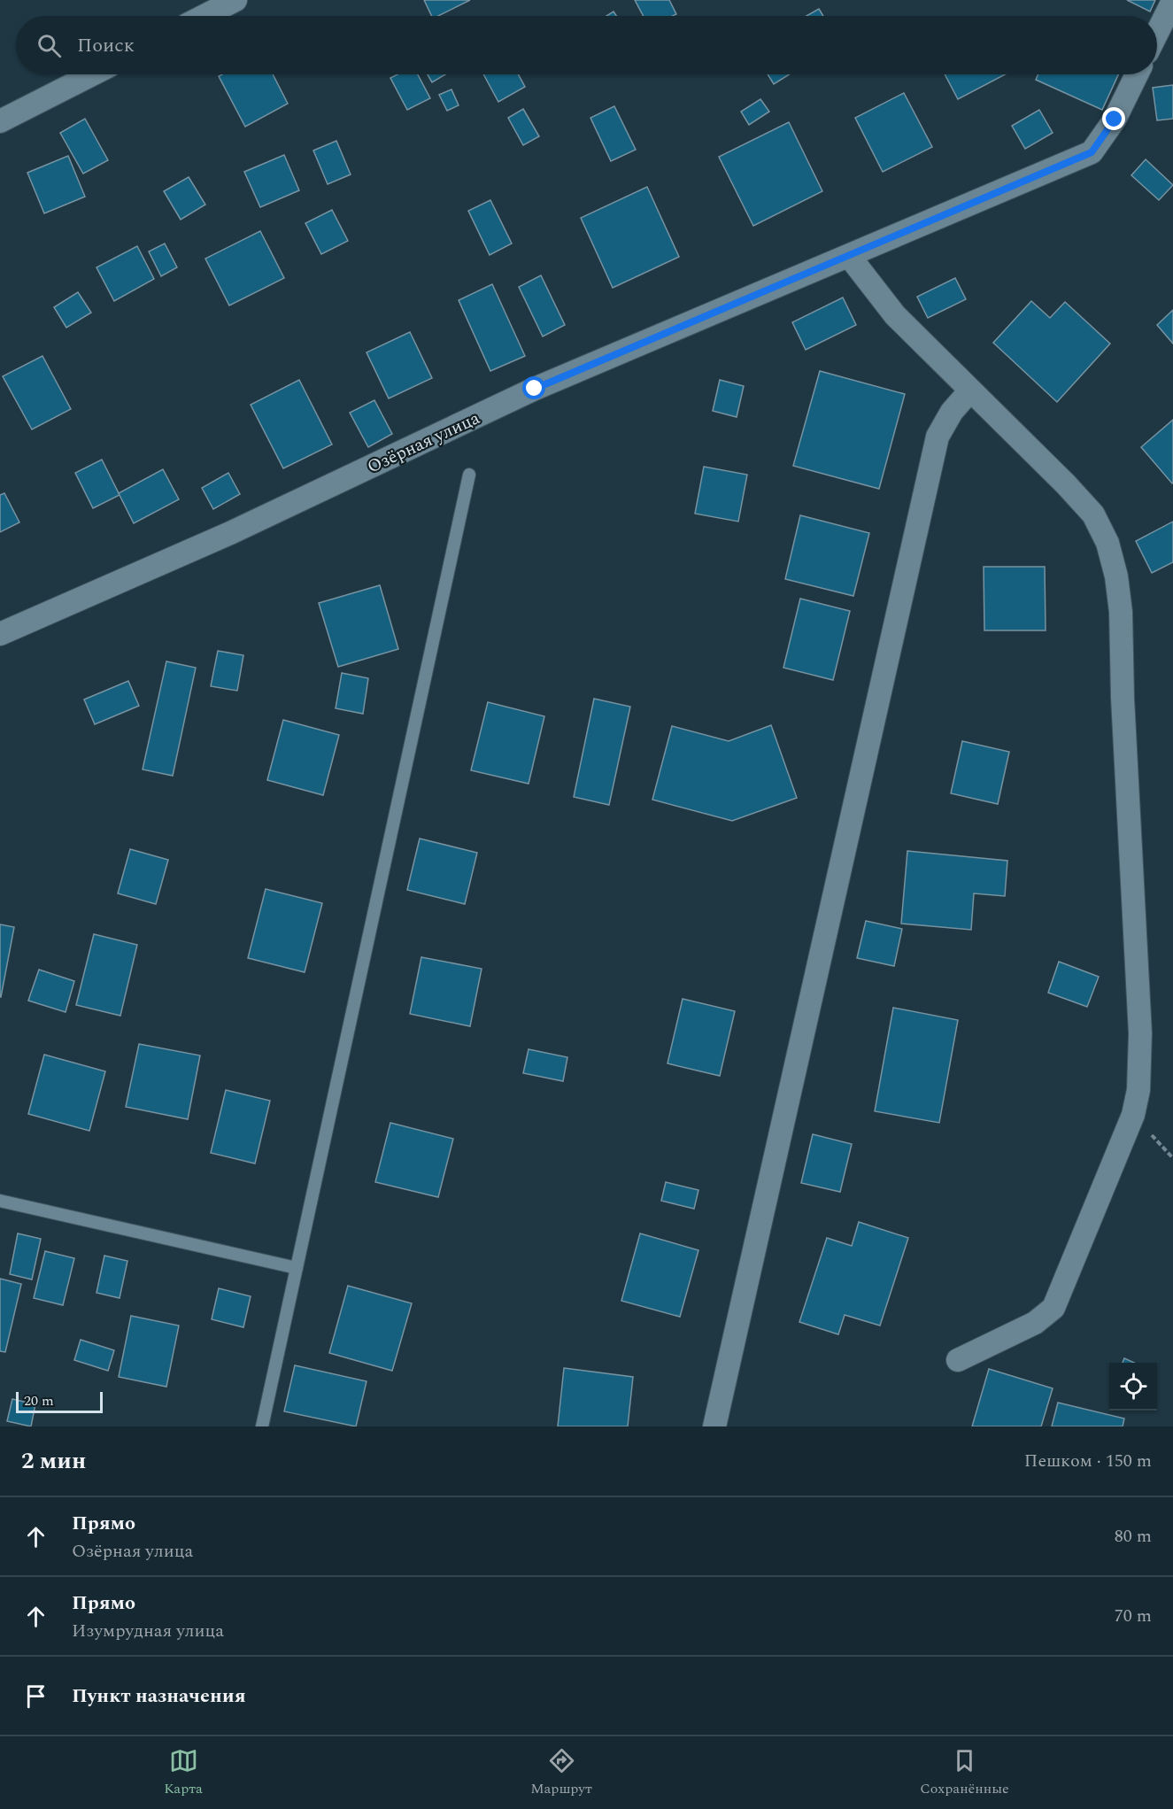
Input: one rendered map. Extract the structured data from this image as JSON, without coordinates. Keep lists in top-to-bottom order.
{
  "streets": {
    "street": ["Озёрная улица"]
  },
  "scale_bar": "20 m",
  "page": {
    "search": "Поиск",
    "scale": "20 m",
    "heading": ["2 мин", "Пешком · 150 m"],
    "list": [
      ["Прямо", "Озёрная улица", "80 m"],
      ["Прямо", "Изумрудная улица", "70 m"],
      "Пункт назначения"
    ],
    "nav": ["Карта", "Маршрут", "Сохранённые"]
  }
}
